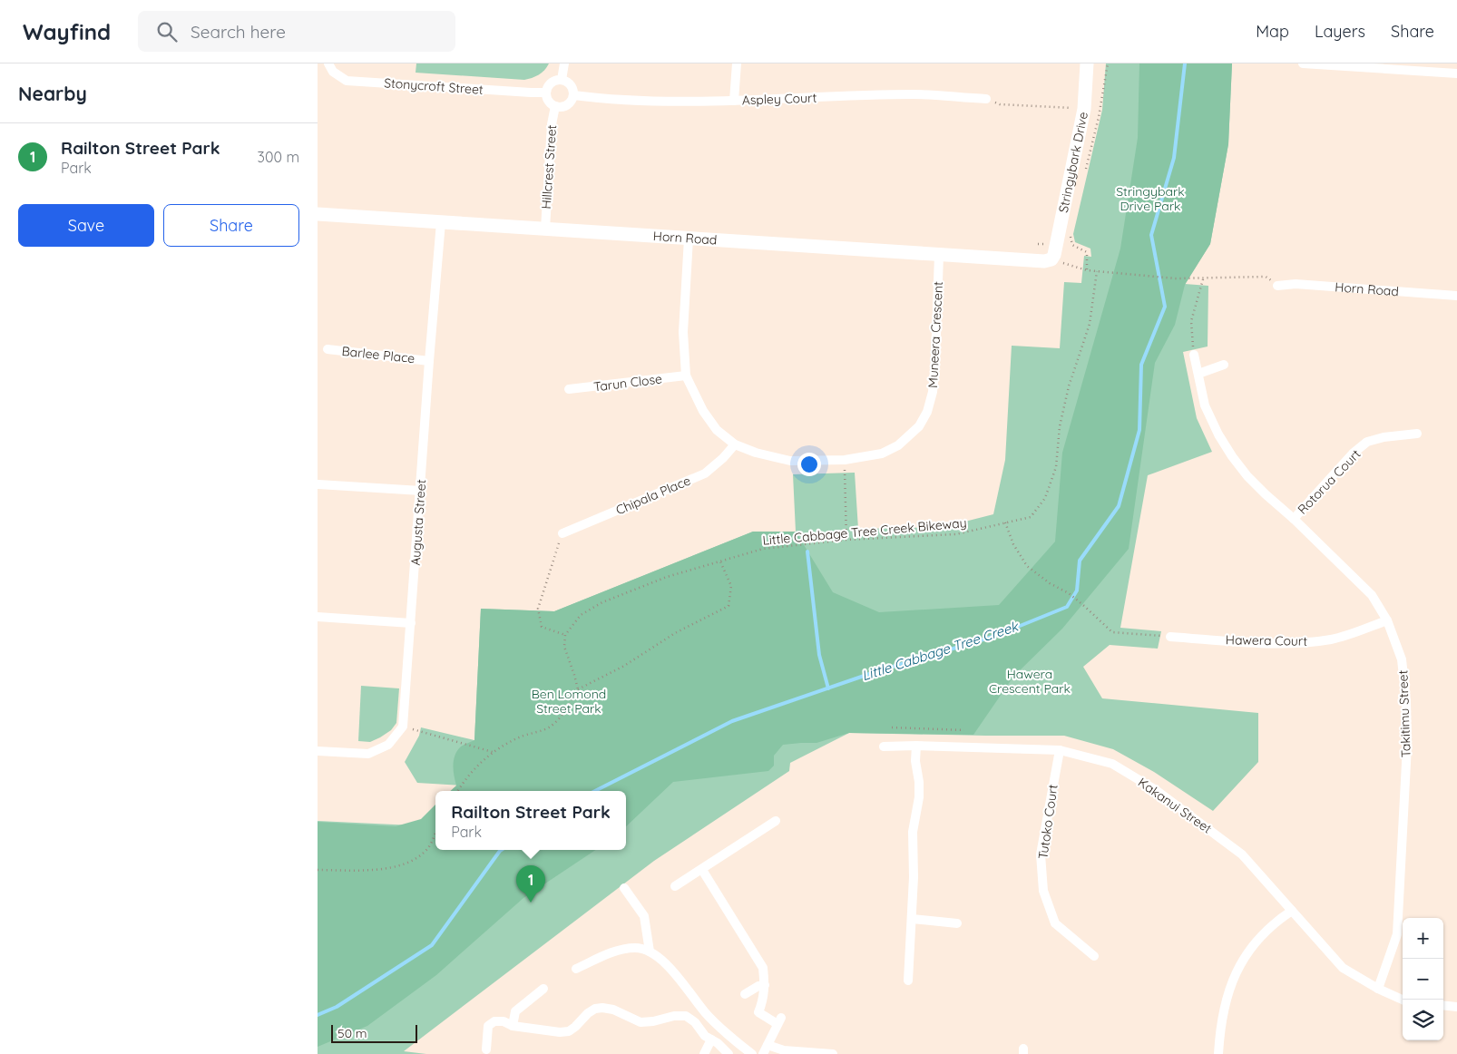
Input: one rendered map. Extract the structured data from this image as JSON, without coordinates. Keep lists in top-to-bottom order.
{
  "streets": {
    "street": [
      "Stonycroft Street",
      "Aspley Court",
      "Stringybark Drive",
      "Hillcrest Street",
      "Horn Road",
      "Muneera Crescent",
      "Barlee Place",
      "Tarun Close",
      "Rotorua Court",
      "Chipala Place",
      "Augusta Street",
      "Hawera Court",
      "Takitimu Street",
      "Kakanui Street",
      "Tutoko Court"
    ],
    "path": ["Little Cabbage Tree Creek Bikeway"]
  },
  "crossings": [
    ["Stonycroft Street", "Aspley Court"],
    ["Stonycroft Street", "Hillcrest Street"],
    ["Aspley Court", "Hillcrest Street"],
    ["Stringybark Drive", "Horn Road"],
    ["Hillcrest Street", "Horn Road"],
    ["Horn Road", "Muneera Crescent"],
    ["Horn Road", "Augusta Street"],
    ["Muneera Crescent", "Tarun Close"],
    ["Muneera Crescent", "Chipala Place"],
    ["Barlee Place", "Augusta Street"],
    ["Rotorua Court", "Takitimu Street"],
    ["Hawera Court", "Takitimu Street"],
    ["Takitimu Street", "Kakanui Street"],
    ["Kakanui Street", "Tutoko Court"]
  ],
  "water": ["Little Cabbage Tree Creek"],
  "parks": ["Stringybark Drive Park", "Hawera Crescent Park", "Ben Lomond Street Park"],
  "scale_bar": "50 m",
  "page": {
    "header": "Wayfind",
    "search": "Search here",
    "nav": ["Map", "Layers", "Share"],
    "heading": "Nearby",
    "list": [
      {
        "mark": "1",
        "name": "Railton Street Park",
        "note": "Park",
        "value": "300 m"
      }
    ],
    "buttons": ["Save", "Share"],
    "popup": ["Railton Street Park", "Park"],
    "pins": "1",
    "map_buttons": ["+", "−"],
    "scale": "50 m"
  }
}
